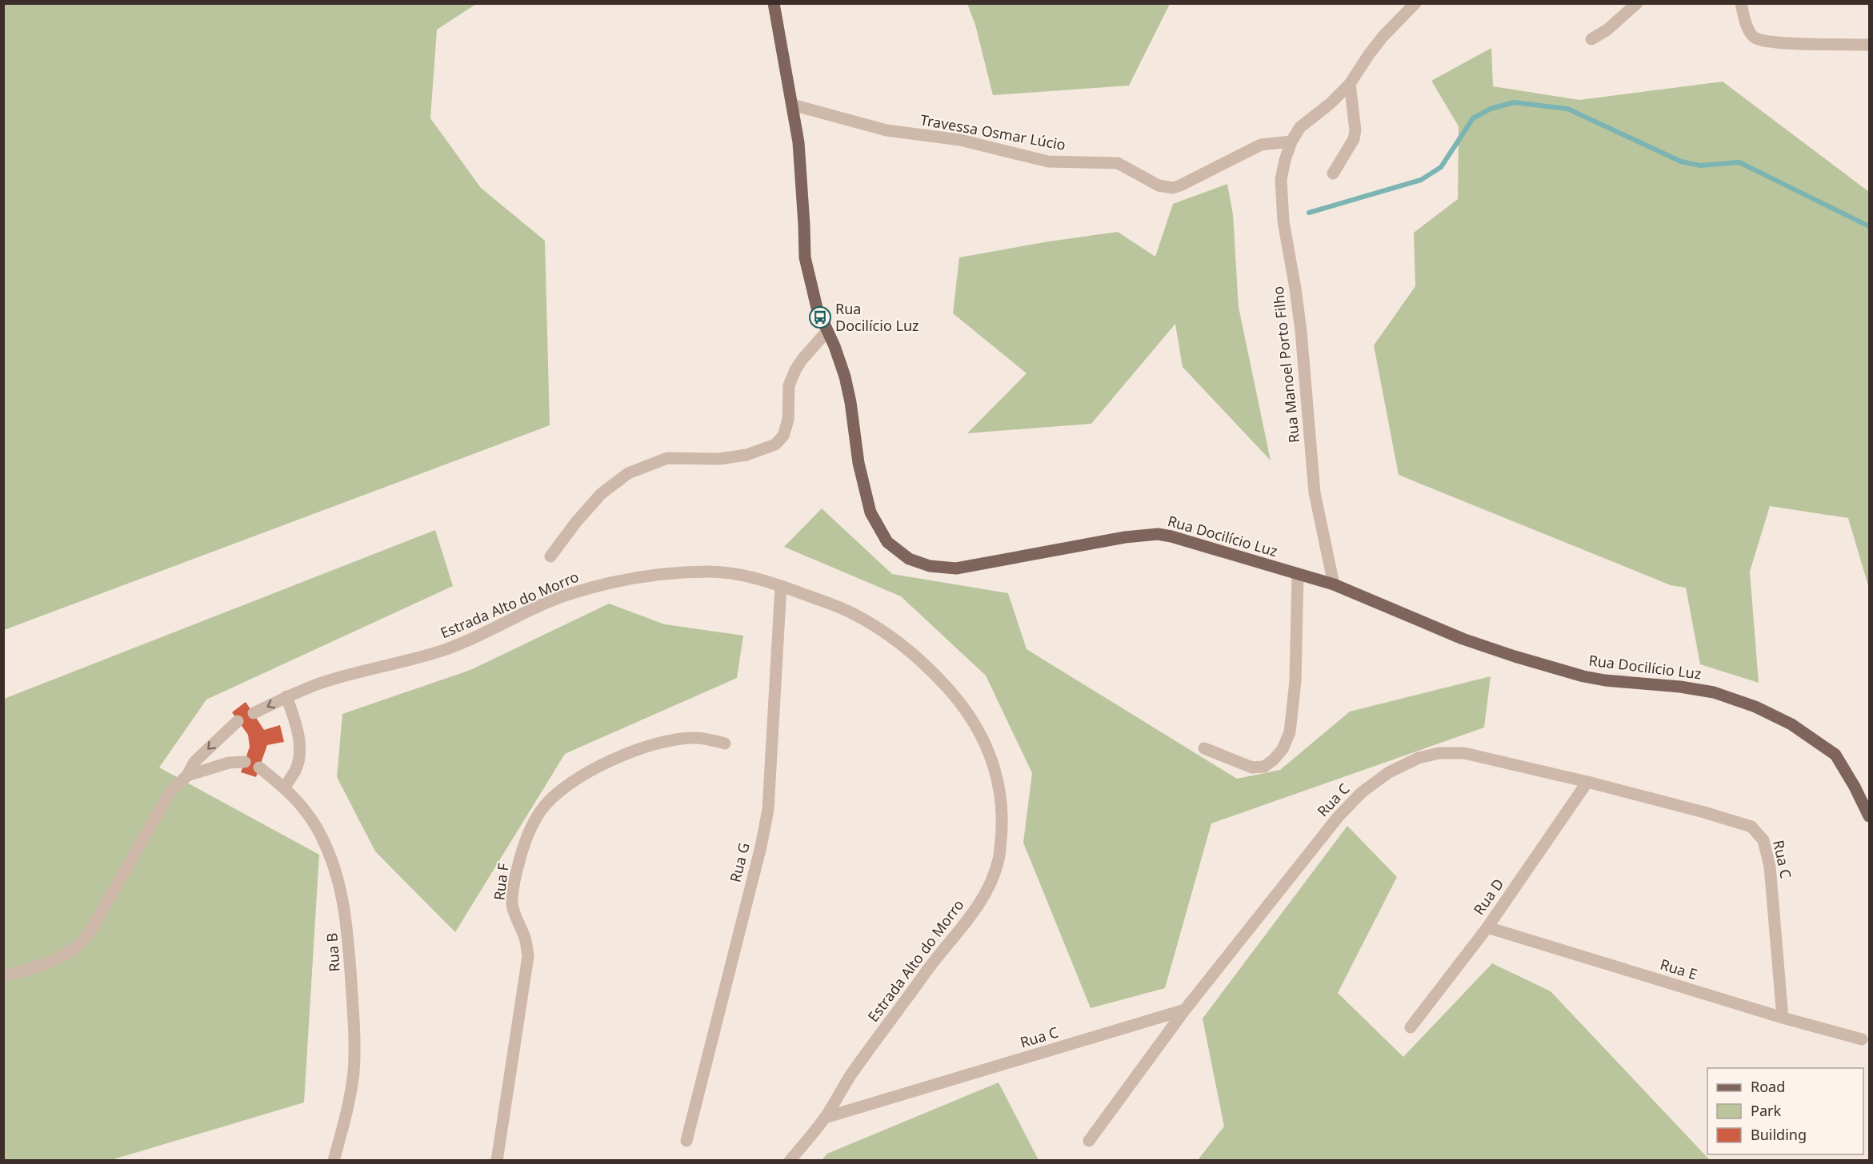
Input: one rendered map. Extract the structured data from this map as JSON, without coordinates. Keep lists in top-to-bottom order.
{
  "streets": {
    "main road": ["Rua Docilício Luz"],
    "street": [
      "Travessa Osmar Lúcio",
      "Rua Manoel Porto Filho",
      "Estrada Alto do Morro",
      "Rua C",
      "Rua G",
      "Rua F",
      "Rua D",
      "Rua B",
      "Rua E"
    ]
  },
  "crossings": [
    ["Travessa Osmar Lúcio", "Rua Manoel Porto Filho"],
    ["Travessa Osmar Lúcio", "Rua Docilício Luz"],
    ["Rua Manoel Porto Filho", "Rua Docilício Luz"],
    ["Estrada Alto do Morro", "Rua C"],
    ["Estrada Alto do Morro", "Rua G"],
    ["Rua C", "Rua D"],
    ["Rua C", "Rua E"],
    ["Rua D", "Rua E"]
  ],
  "places": {
    "bus stop": ["Rua Docilício Luz"]
  },
  "legend": ["Road", "Park", "Building"]
}
